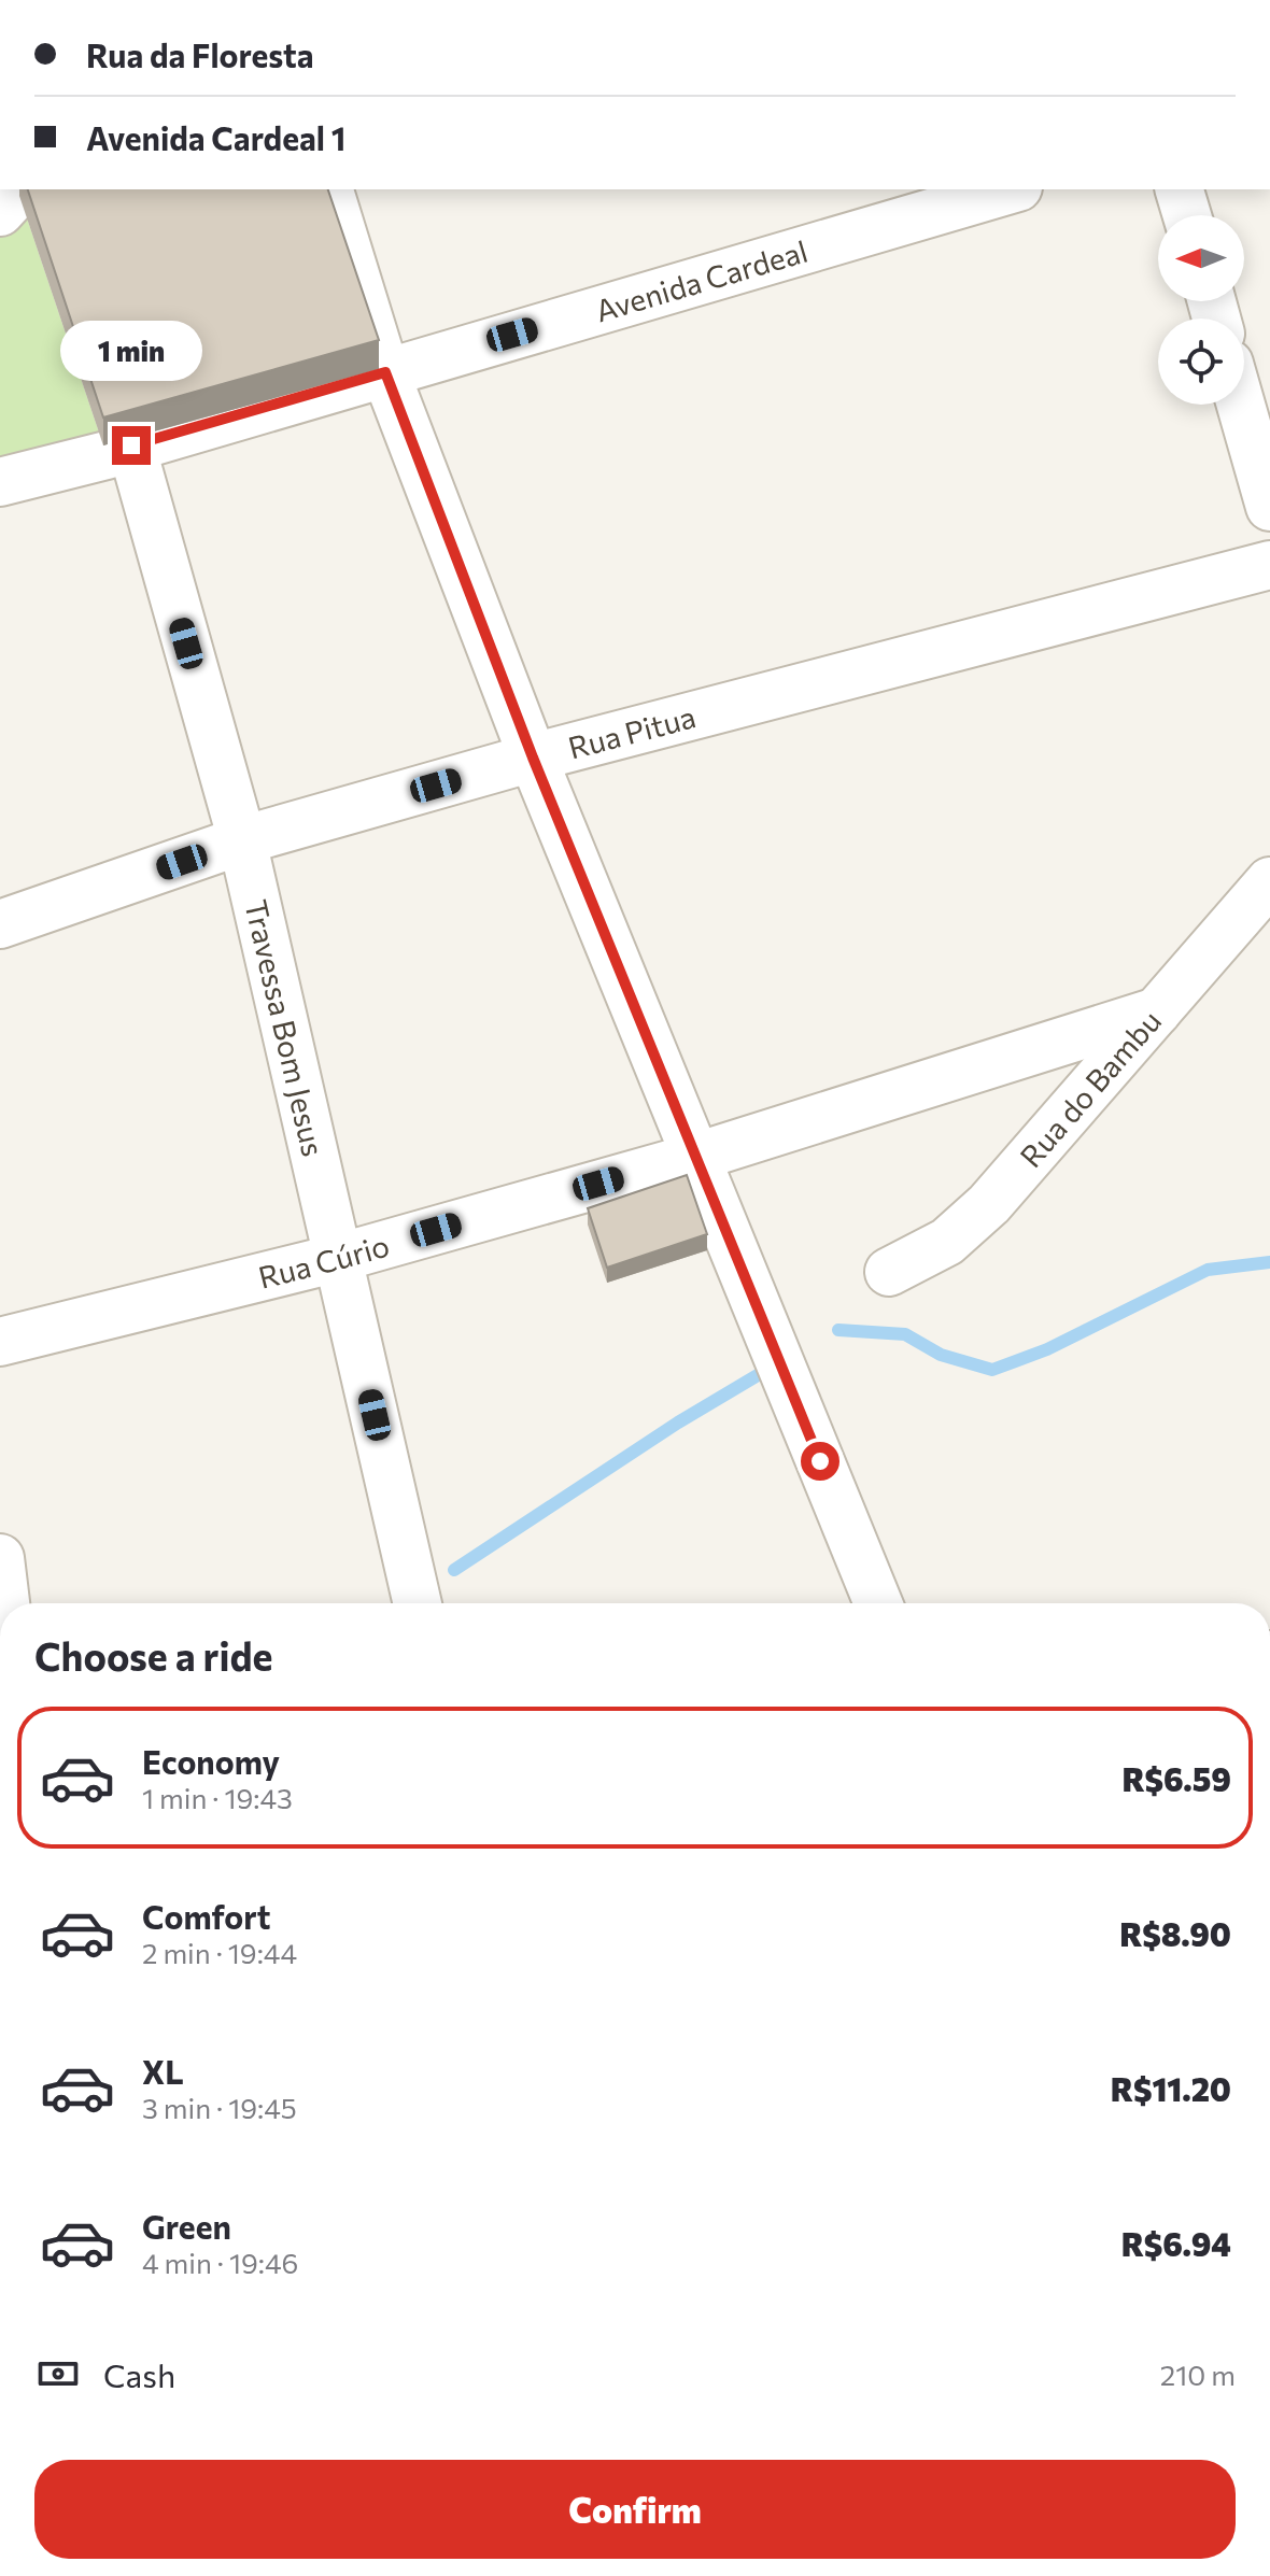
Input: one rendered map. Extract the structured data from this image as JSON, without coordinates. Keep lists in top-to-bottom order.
{
  "streets": {
    "street": [
      "Avenida Cardeal",
      "Rua Pitua",
      "Travessa Bom Jesus",
      "Rua do Bambu",
      "Rua Cúrio"
    ]
  },
  "crossings": [
    ["Avenida Cardeal", "Travessa Bom Jesus"],
    ["Rua Pitua", "Travessa Bom Jesus"],
    ["Travessa Bom Jesus", "Rua Cúrio"],
    ["Rua do Bambu", "Rua Cúrio"]
  ],
  "north": "left",
  "page": {
    "banner": ["Rua da Floresta", "Avenida Cardeal 1"],
    "bubble": "1 min",
    "heading": "Choose a ride",
    "list": [
      {
        "name": "Economy",
        "note": "1 min · 19:43",
        "value": "R$6.59"
      },
      {
        "name": "Comfort",
        "note": "2 min · 19:44",
        "value": "R$8.90"
      },
      {
        "name": "XL",
        "note": "3 min · 19:45",
        "value": "R$11.20"
      },
      {
        "name": "Green",
        "note": "4 min · 19:46",
        "value": "R$6.94"
      }
    ],
    "pay": ["Cash", "210 m"],
    "buttons": "Confirm"
  }
}
